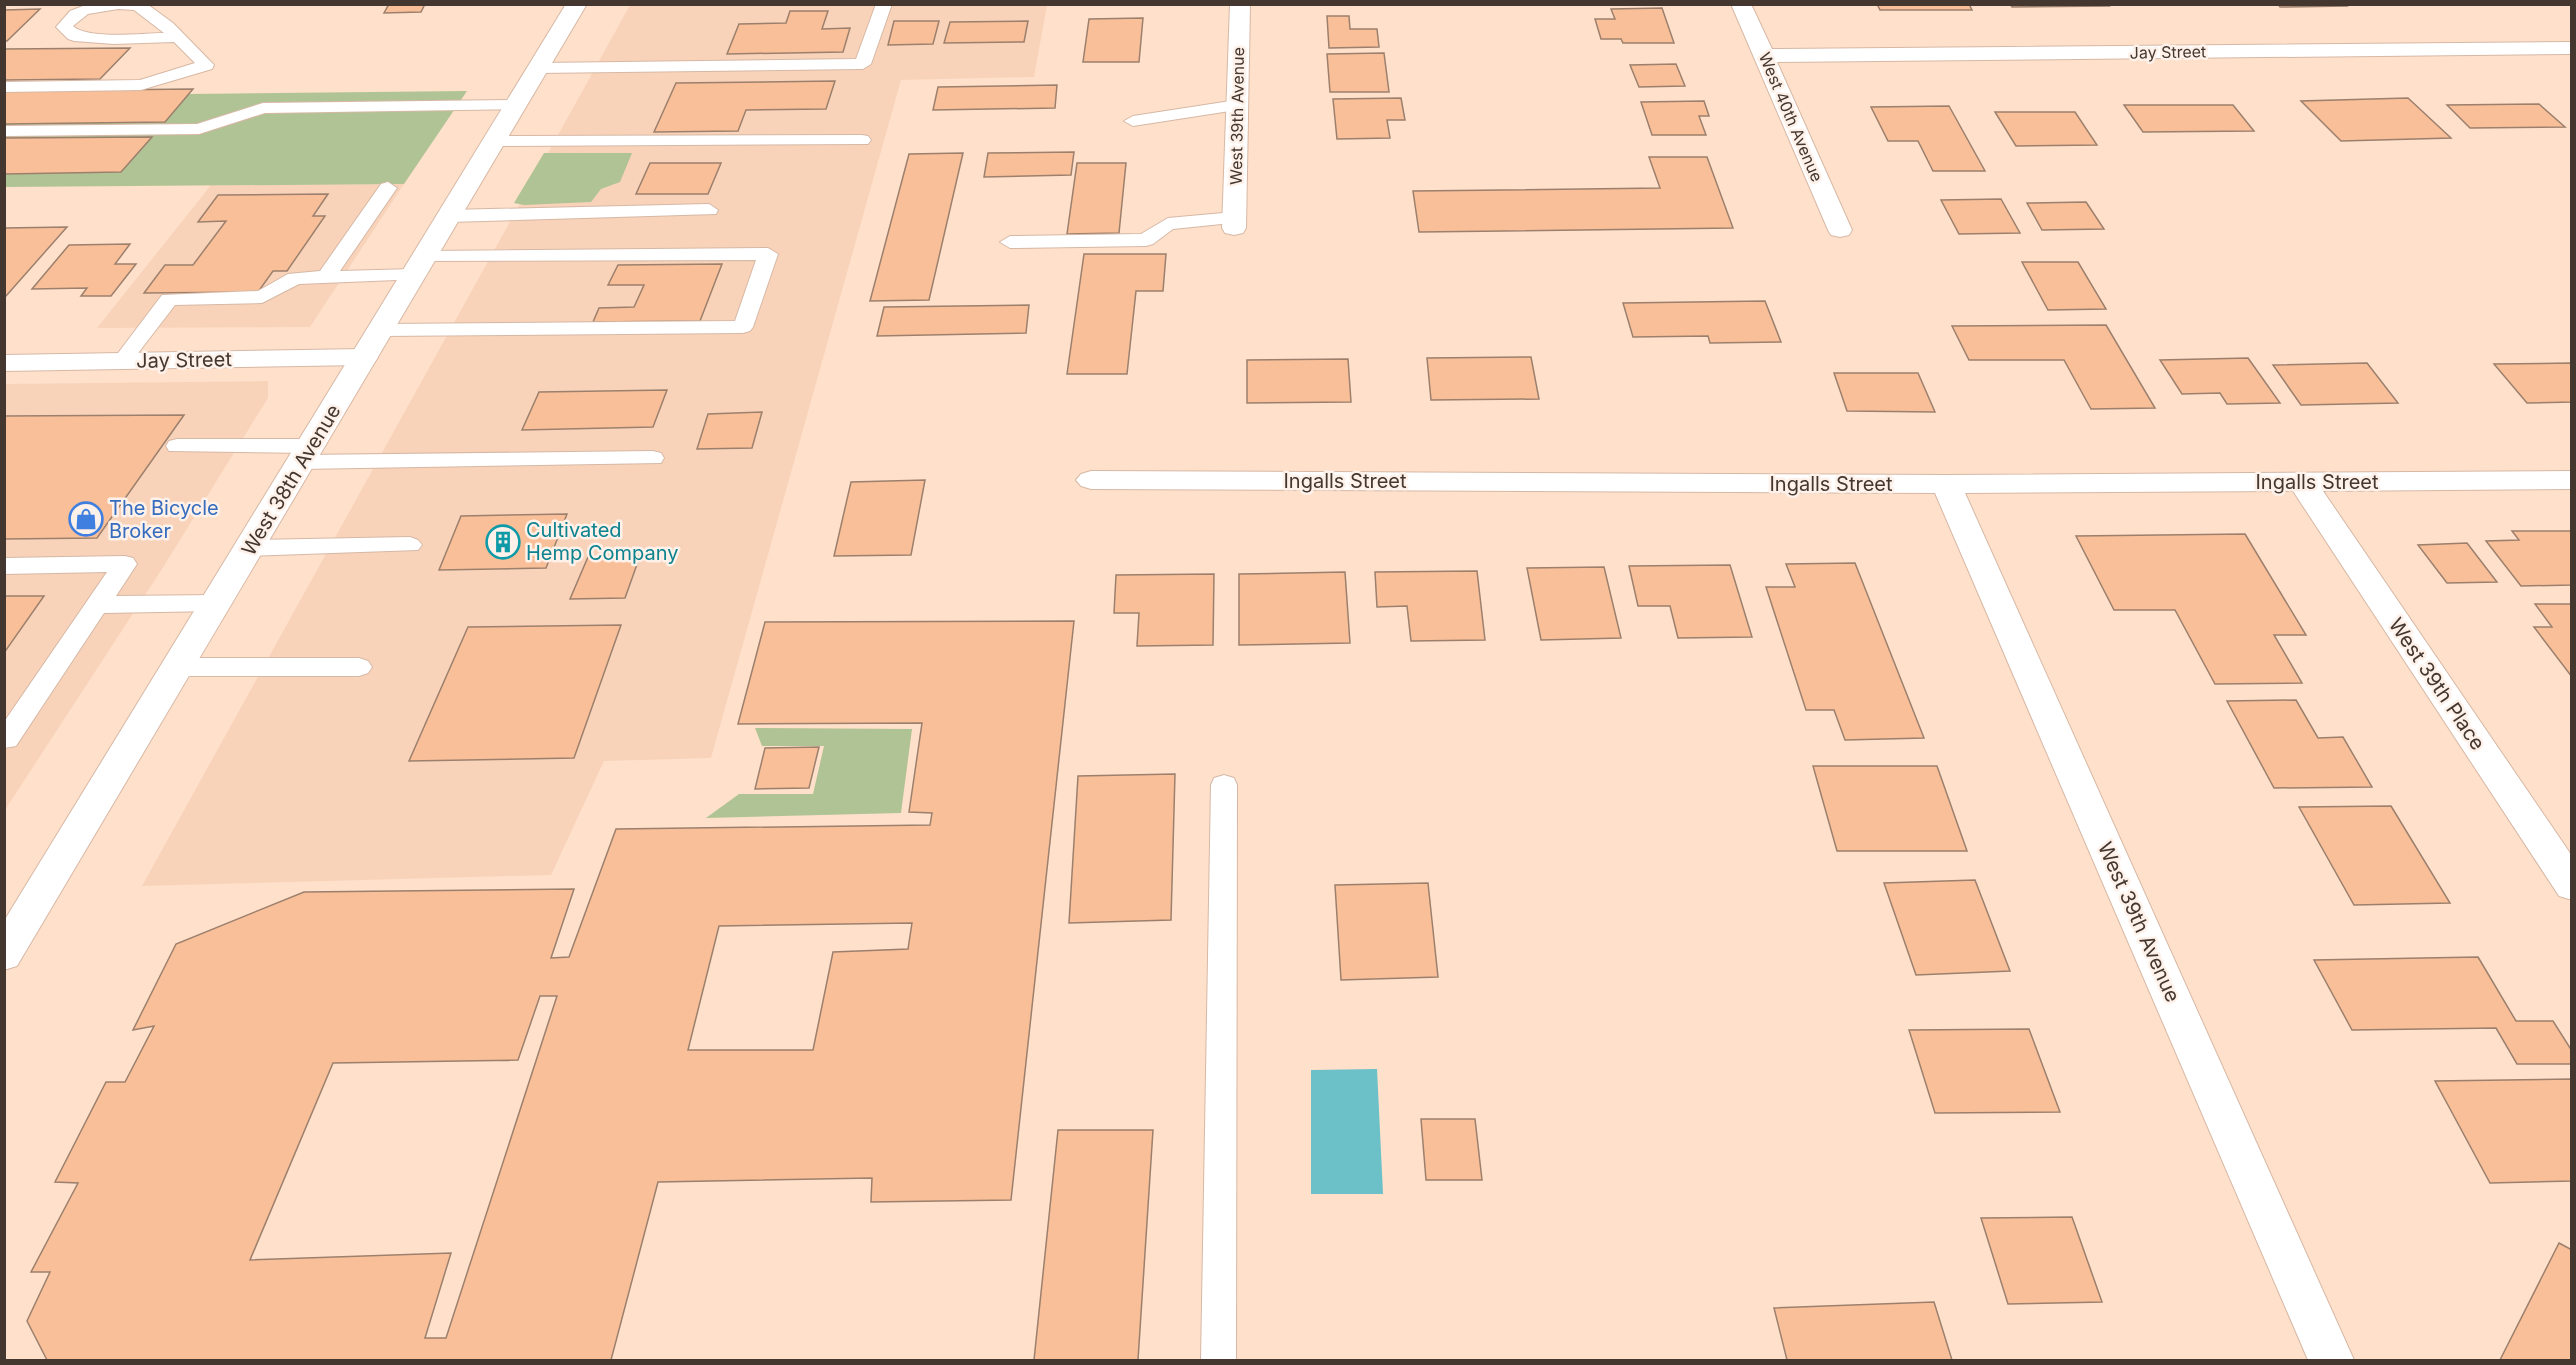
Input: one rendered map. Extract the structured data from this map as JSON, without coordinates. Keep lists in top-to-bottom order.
{
  "streets": {
    "street": [
      "Jay Street",
      "West 39th Avenue",
      "West 40th Avenue",
      "West 38th Avenue",
      "Ingalls Street",
      "West 39th Place"
    ]
  },
  "crossings": [
    ["Jay Street", "West 40th Avenue"],
    ["Jay Street", "West 38th Avenue"],
    ["West 39th Avenue", "Ingalls Street"],
    ["Ingalls Street", "West 39th Place"]
  ],
  "places": {
    "shop": ["The Bicycle Broker"],
    "building": ["Cultivated Hemp Company"]
  }
}
